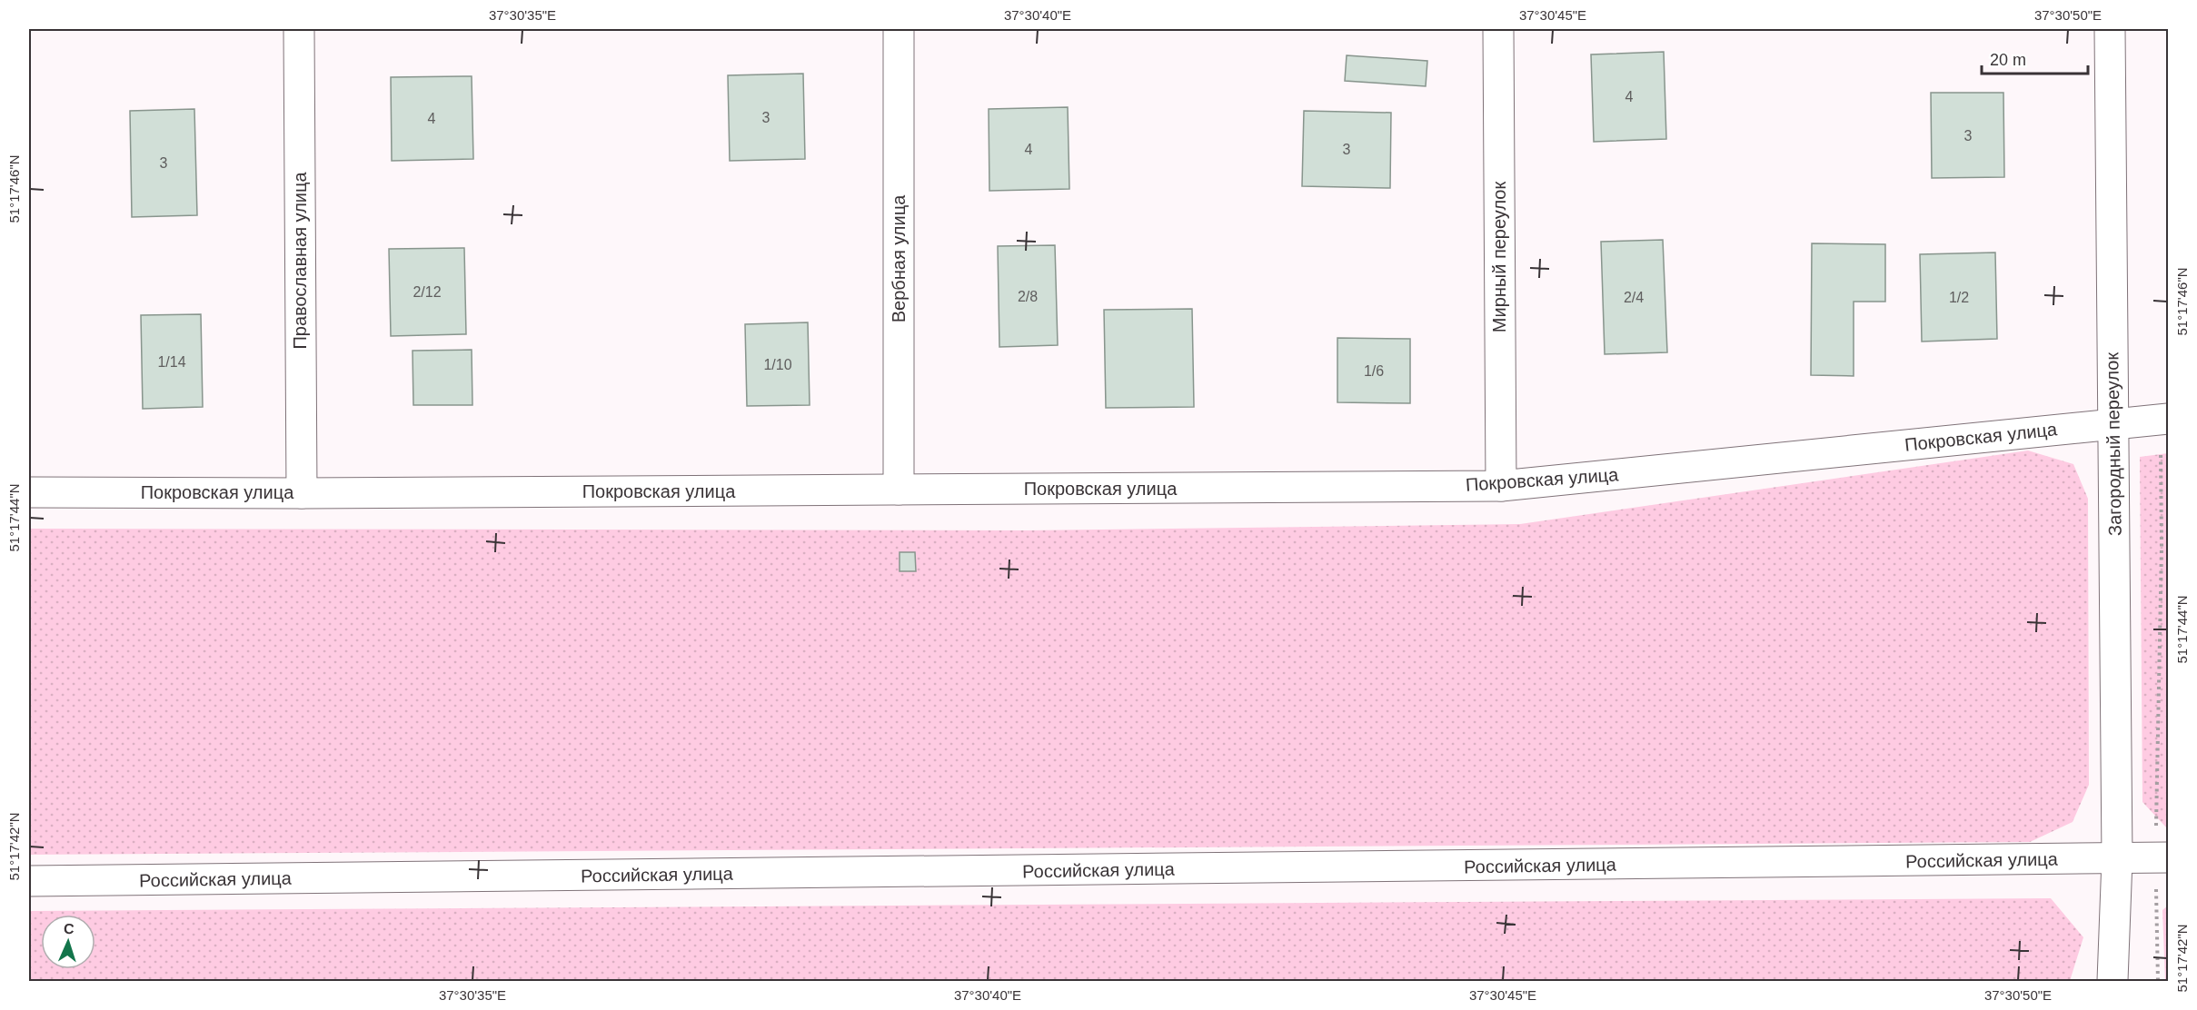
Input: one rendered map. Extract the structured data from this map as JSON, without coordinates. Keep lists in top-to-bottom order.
{
  "streets": {
    "street": [
      "Мирный переулок",
      "Вербная улица",
      "Православная улица",
      "Покровская улица",
      "Загородный переулок",
      "Российская улица"
    ]
  },
  "crossings": [
    ["Мирный переулок", "Покровская улица"],
    ["Вербная улица", "Покровская улица"],
    ["Православная улица", "Покровская улица"],
    ["Покровская улица", "Загородный переулок"],
    ["Загородный переулок", "Российская улица"]
  ],
  "house_numbers": [
    "4",
    "3",
    "4",
    "3",
    "4",
    "3",
    "3",
    "2/12",
    "2/8",
    "2/4",
    "1/2",
    "1/14",
    "1/10",
    "1/6"
  ],
  "scale_bar": "20 m",
  "north": "top",
  "coordinates": [
    "37°30'35\"E",
    "37°30'40\"E",
    "37°30'45\"E",
    "37°30'50\"E",
    "51°17'46\"N",
    "51°17'44\"N",
    "51°17'42\"N"
  ]
}
